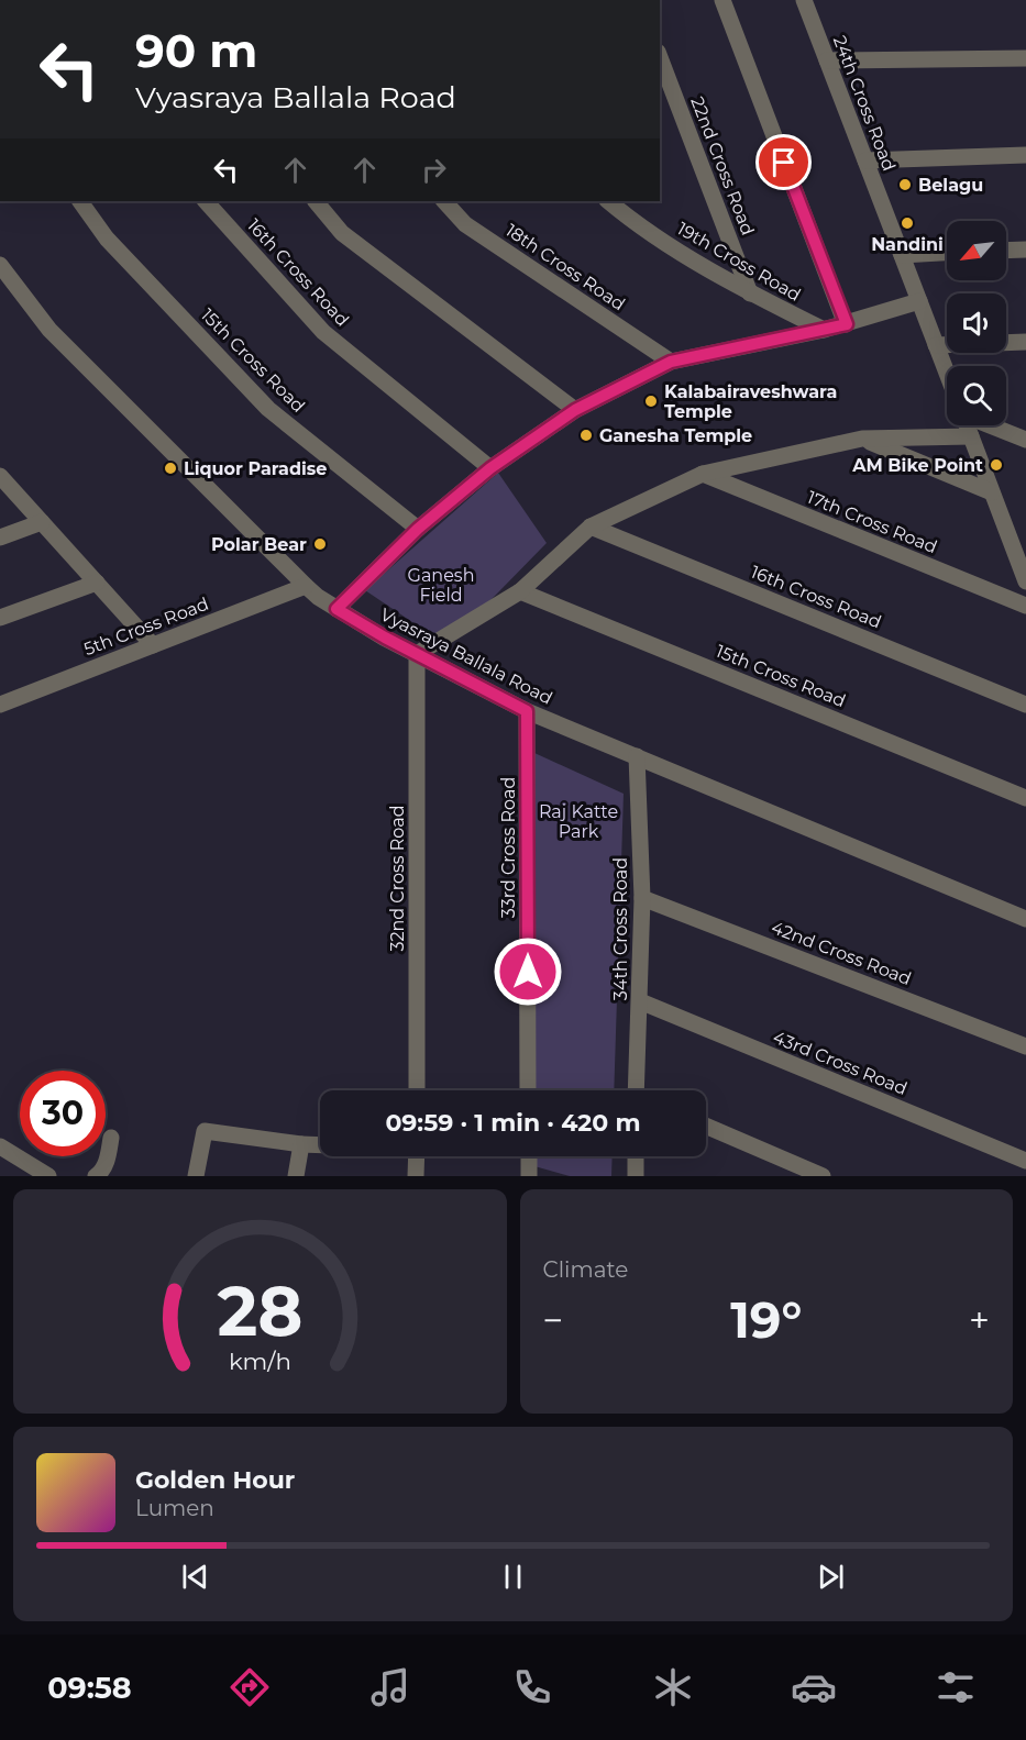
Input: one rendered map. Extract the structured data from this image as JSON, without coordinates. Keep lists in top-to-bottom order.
{
  "streets": {
    "street": [
      "24th Cross Road",
      "22nd Cross Road",
      "19th Cross Road",
      "18th Cross Road",
      "16th Cross Road",
      "15th Cross Road",
      "17th Cross Road",
      "5th Cross Road",
      "Vyasraya Ballala Road",
      "33rd Cross Road",
      "32nd Cross Road",
      "34th Cross Road",
      "42nd Cross Road",
      "43rd Cross Road"
    ]
  },
  "crossings": [
    ["22nd Cross Road", "19th Cross Road"],
    ["5th Cross Road", "Vyasraya Ballala Road"],
    ["Vyasraya Ballala Road", "33rd Cross Road"],
    ["Vyasraya Ballala Road", "32nd Cross Road"],
    ["Vyasraya Ballala Road", "34th Cross Road"],
    ["34th Cross Road", "42nd Cross Road"],
    ["34th Cross Road", "43rd Cross Road"]
  ],
  "parks": ["Ganesh Field", "Raj Katte Park"],
  "places": [
    "Belagu",
    "Nandini",
    "Kalabairaveshwara Temple",
    "Ganesha Temple",
    "AM Bike Point",
    "Liquor Paradise",
    "Polar Bear"
  ],
  "north": "bottom left",
  "page": {
    "turn": ["90 m", "Vyasraya Ballala Road"],
    "limit": "30",
    "trip": "09:59 · 1 min · 420 m",
    "tile": "Climate",
    "heat": ["−", "19°", "+"],
    "song": ["Golden Hour", "Lumen"],
    "tabs": "09:58",
    "gauge": ["28", "km/h"]
  }
}
